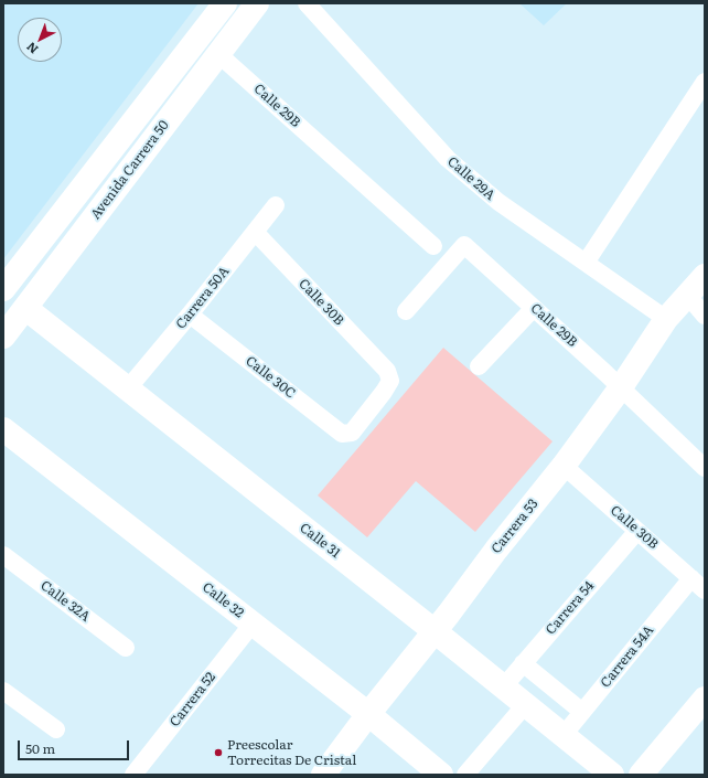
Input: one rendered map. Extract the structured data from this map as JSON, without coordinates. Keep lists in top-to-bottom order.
{
  "streets": {
    "main road": [
      "Avenida Carrera 50",
      "Carrera 53",
      "Calle 31",
      "Calle 32"
    ],
    "street": [
      "Calle 29B",
      "Calle 29A",
      "Carrera 50A",
      "Calle 30B",
      "Calle 30C",
      "Calle 32A",
      "Carrera 54",
      "Carrera 54A",
      "Carrera 52"
    ]
  },
  "crossings": [
    ["Calle 29B", "Avenida Carrera 50"],
    ["Calle 29B", "Carrera 53"],
    ["Avenida Carrera 50", "Calle 31"],
    ["Calle 29A", "Carrera 53"],
    ["Carrera 50A", "Calle 30B"],
    ["Carrera 50A", "Calle 30C"],
    ["Carrera 50A", "Calle 31"],
    ["Calle 30B", "Calle 30C"],
    ["Calle 30B", "Carrera 53"],
    ["Calle 30B", "Carrera 54"],
    ["Calle 30B", "Carrera 54A"],
    ["Carrera 53", "Calle 31"],
    ["Carrera 53", "Calle 32"],
    ["Calle 31", "Carrera 54"],
    ["Calle 31", "Carrera 54A"],
    ["Calle 32", "Carrera 52"]
  ],
  "places": ["Preescolar Torrecitas De Cristal"],
  "scale_bar": "50 m",
  "north": "bottom left"
}
